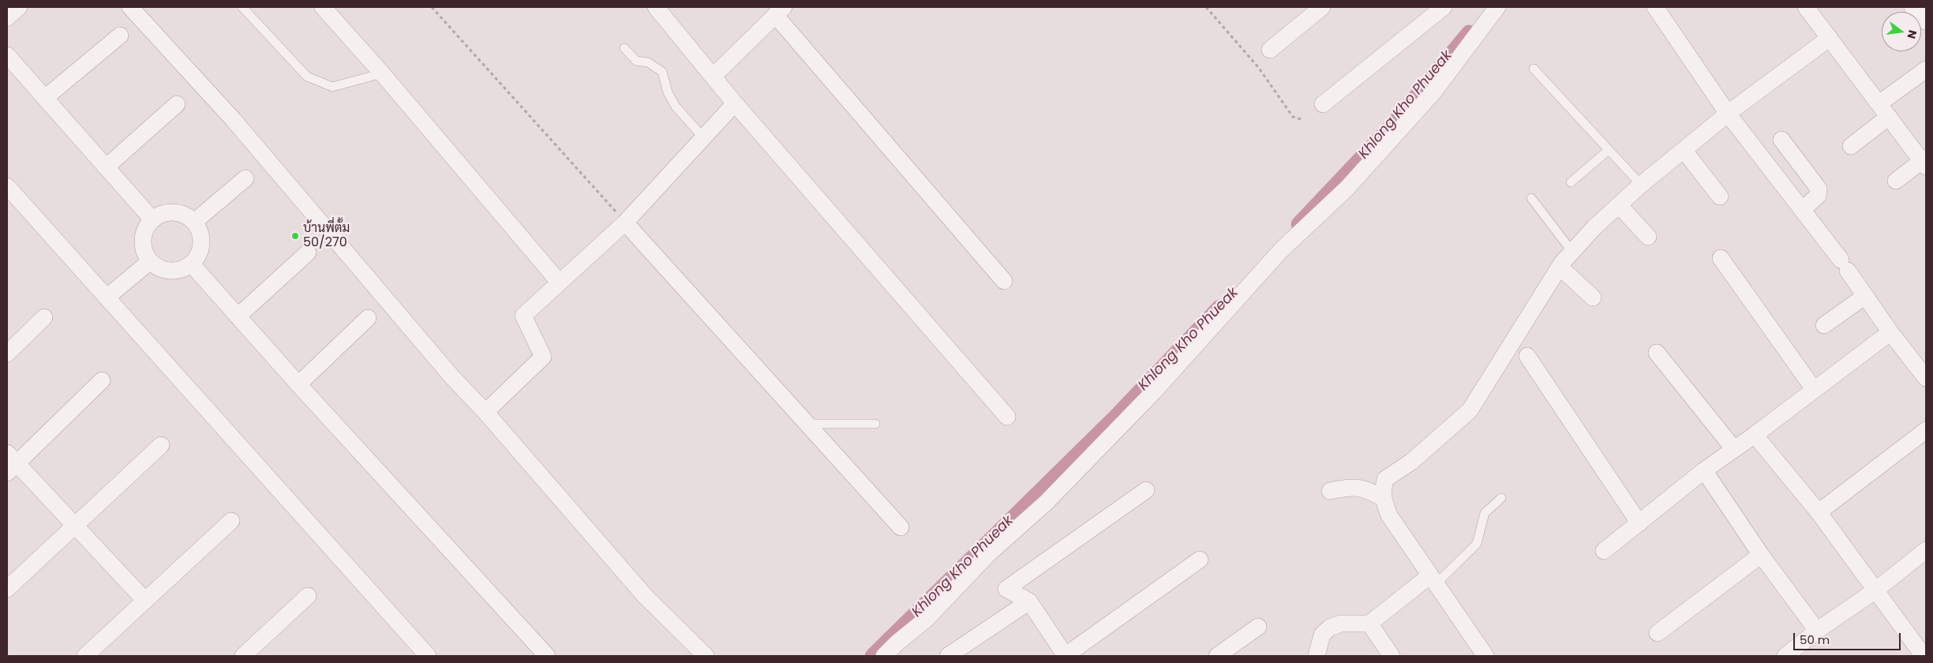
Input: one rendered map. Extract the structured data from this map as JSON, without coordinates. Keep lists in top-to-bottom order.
{
  "water": ["Khlong Kho Phueak"],
  "places": ["บ้านพี่ตั้ม 50/270"],
  "scale_bar": "50 m",
  "north": "right"
}
